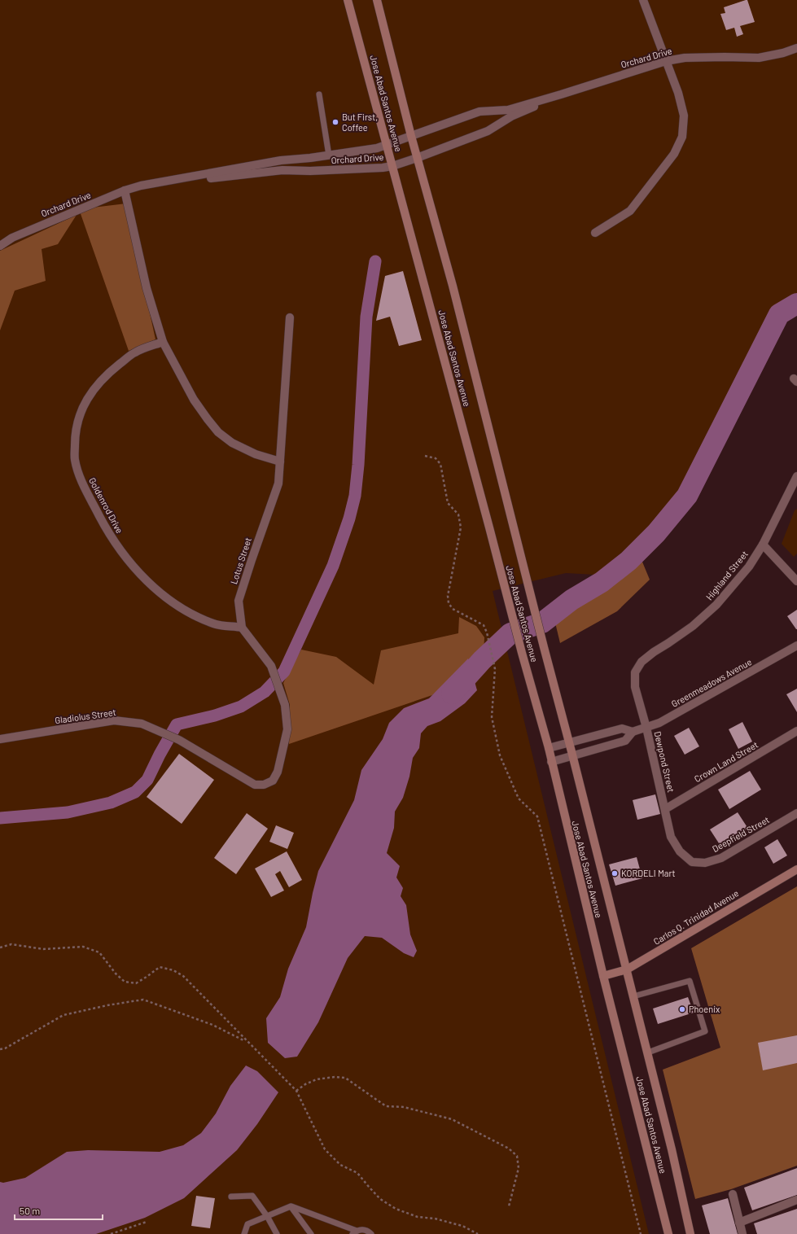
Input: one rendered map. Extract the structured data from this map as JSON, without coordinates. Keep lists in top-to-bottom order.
{
  "streets": {
    "main road": ["Jose Abad Santos Avenue", "Carlos Q. Trinidad Avenue"],
    "street": [
      "Orchard Drive",
      "Goldenrod Drive",
      "Lotus Street",
      "Highland Street",
      "Greenmeadows Avenue",
      "Gladiolus Street",
      "Dewpond Street",
      "Crown Land Street",
      "Deepfield Street"
    ]
  },
  "crossings": [
    ["Orchard Drive", "Jose Abad Santos Avenue"],
    ["Jose Abad Santos Avenue", "Greenmeadows Avenue"],
    ["Jose Abad Santos Avenue", "Carlos Q. Trinidad Avenue"],
    ["Goldenrod Drive", "Lotus Street"],
    ["Lotus Street", "Gladiolus Street"],
    ["Highland Street", "Dewpond Street"],
    ["Greenmeadows Avenue", "Dewpond Street"],
    ["Dewpond Street", "Crown Land Street"],
    ["Dewpond Street", "Deepfield Street"]
  ],
  "places": ["But First, Coffee", "KORDELI Mart", "Phoenix"],
  "scale_bar": "50 m"
}
